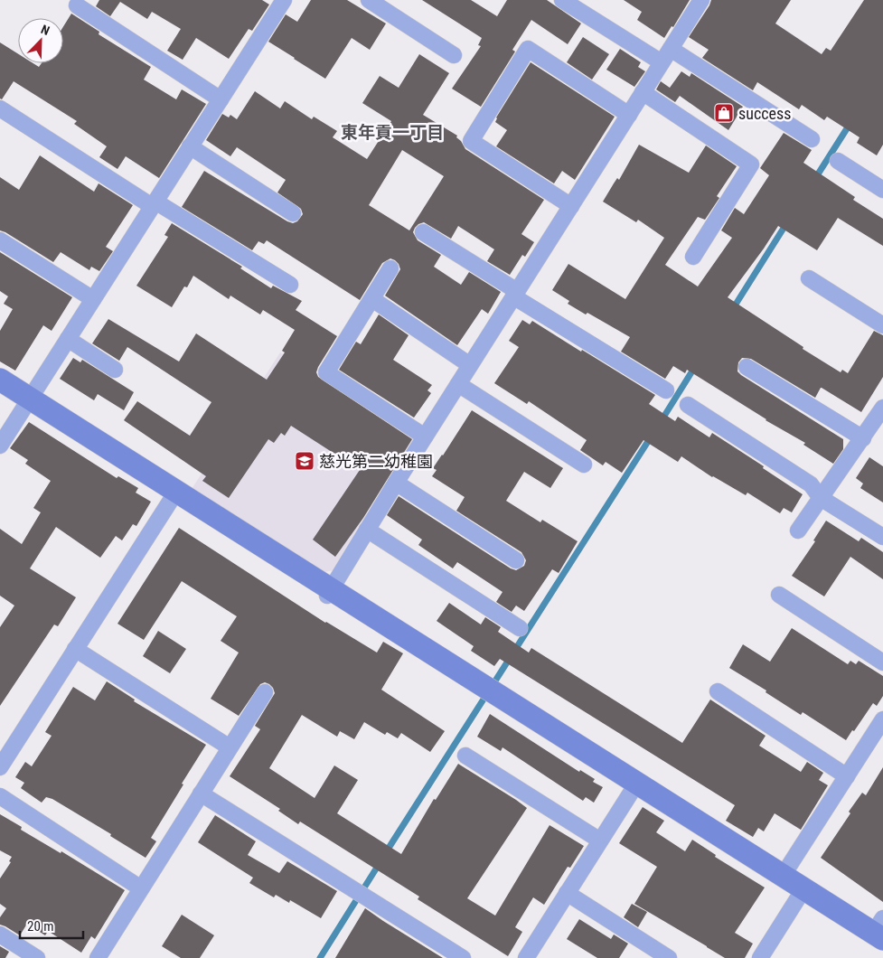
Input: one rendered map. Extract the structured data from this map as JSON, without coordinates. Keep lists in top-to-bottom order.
{
  "districts": ["東年貢一丁目"],
  "places": {
    "shop": ["success"],
    "school or university": ["慈光第二幼稚園"]
  },
  "scale_bar": "20 m",
  "north": "top right"
}
